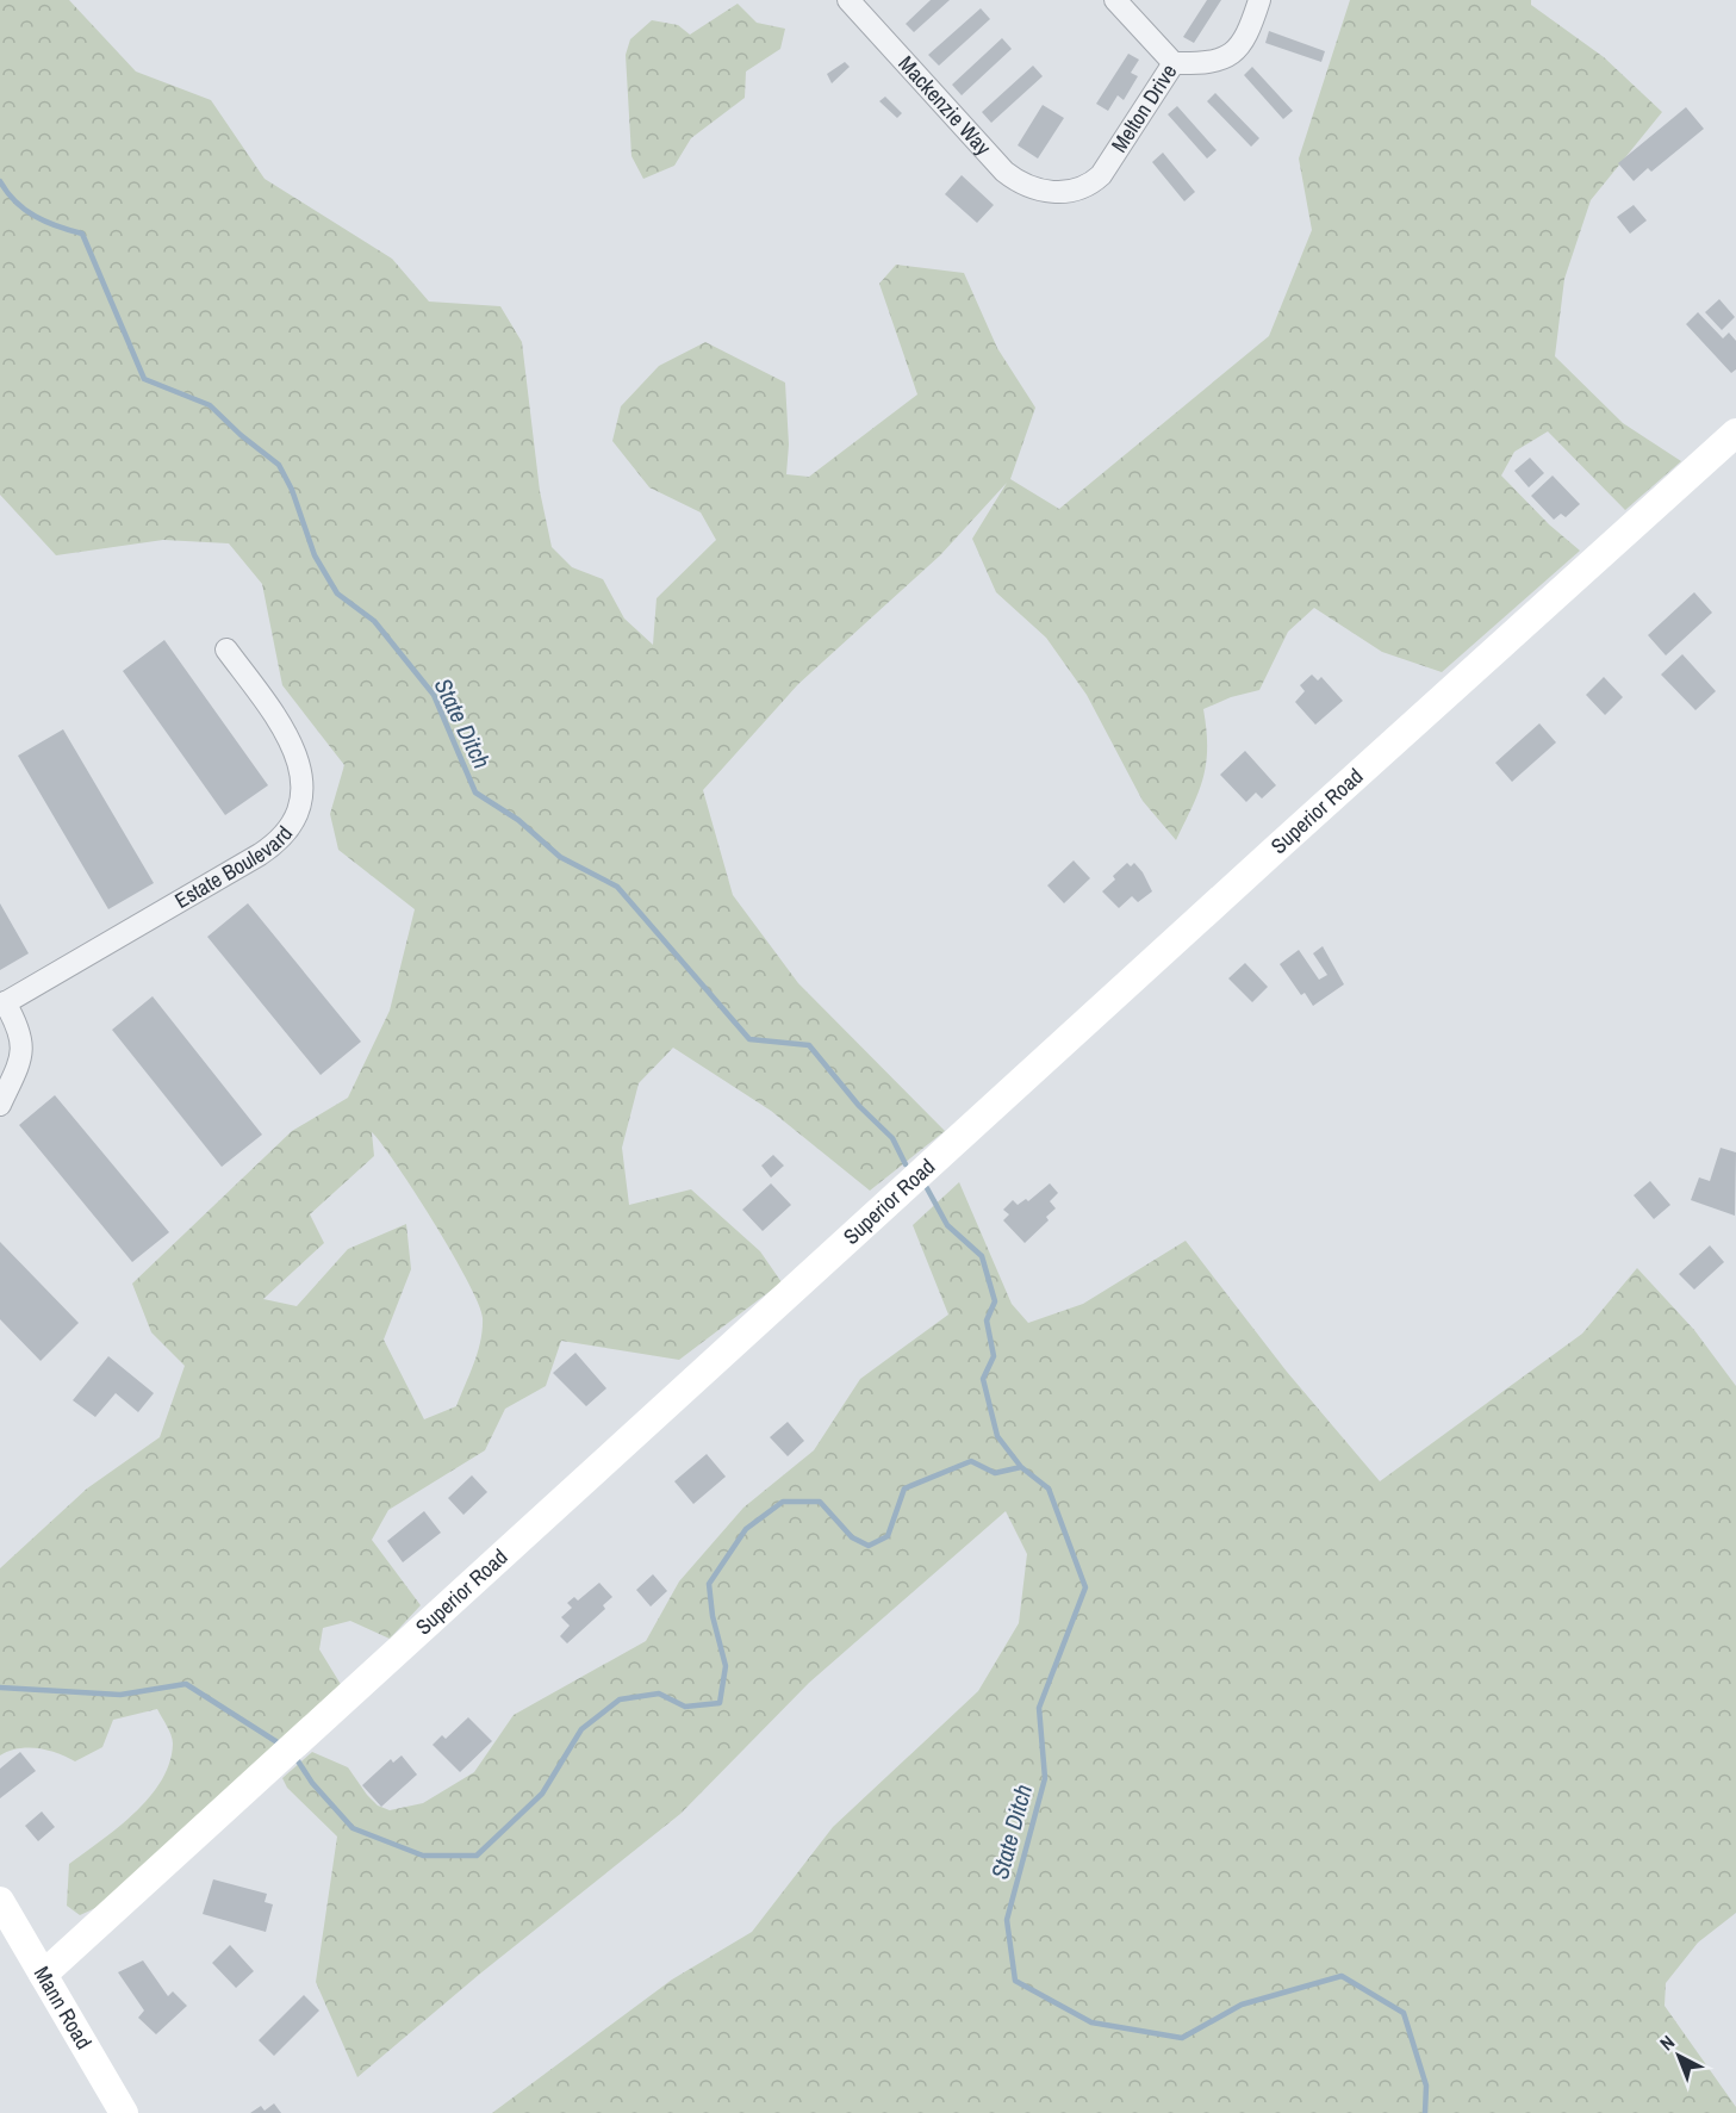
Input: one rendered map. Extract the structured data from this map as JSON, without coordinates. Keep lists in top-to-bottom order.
{
  "streets": {
    "street": [
      "Mackenzie Way",
      "Melton Drive",
      "Superior Road",
      "Estate Boulevard",
      "Mann Road"
    ]
  },
  "crossings": [
    ["Mackenzie Way", "Melton Drive"],
    ["Superior Road", "Mann Road"]
  ],
  "water": ["State Ditch"],
  "north": "top left"
}
